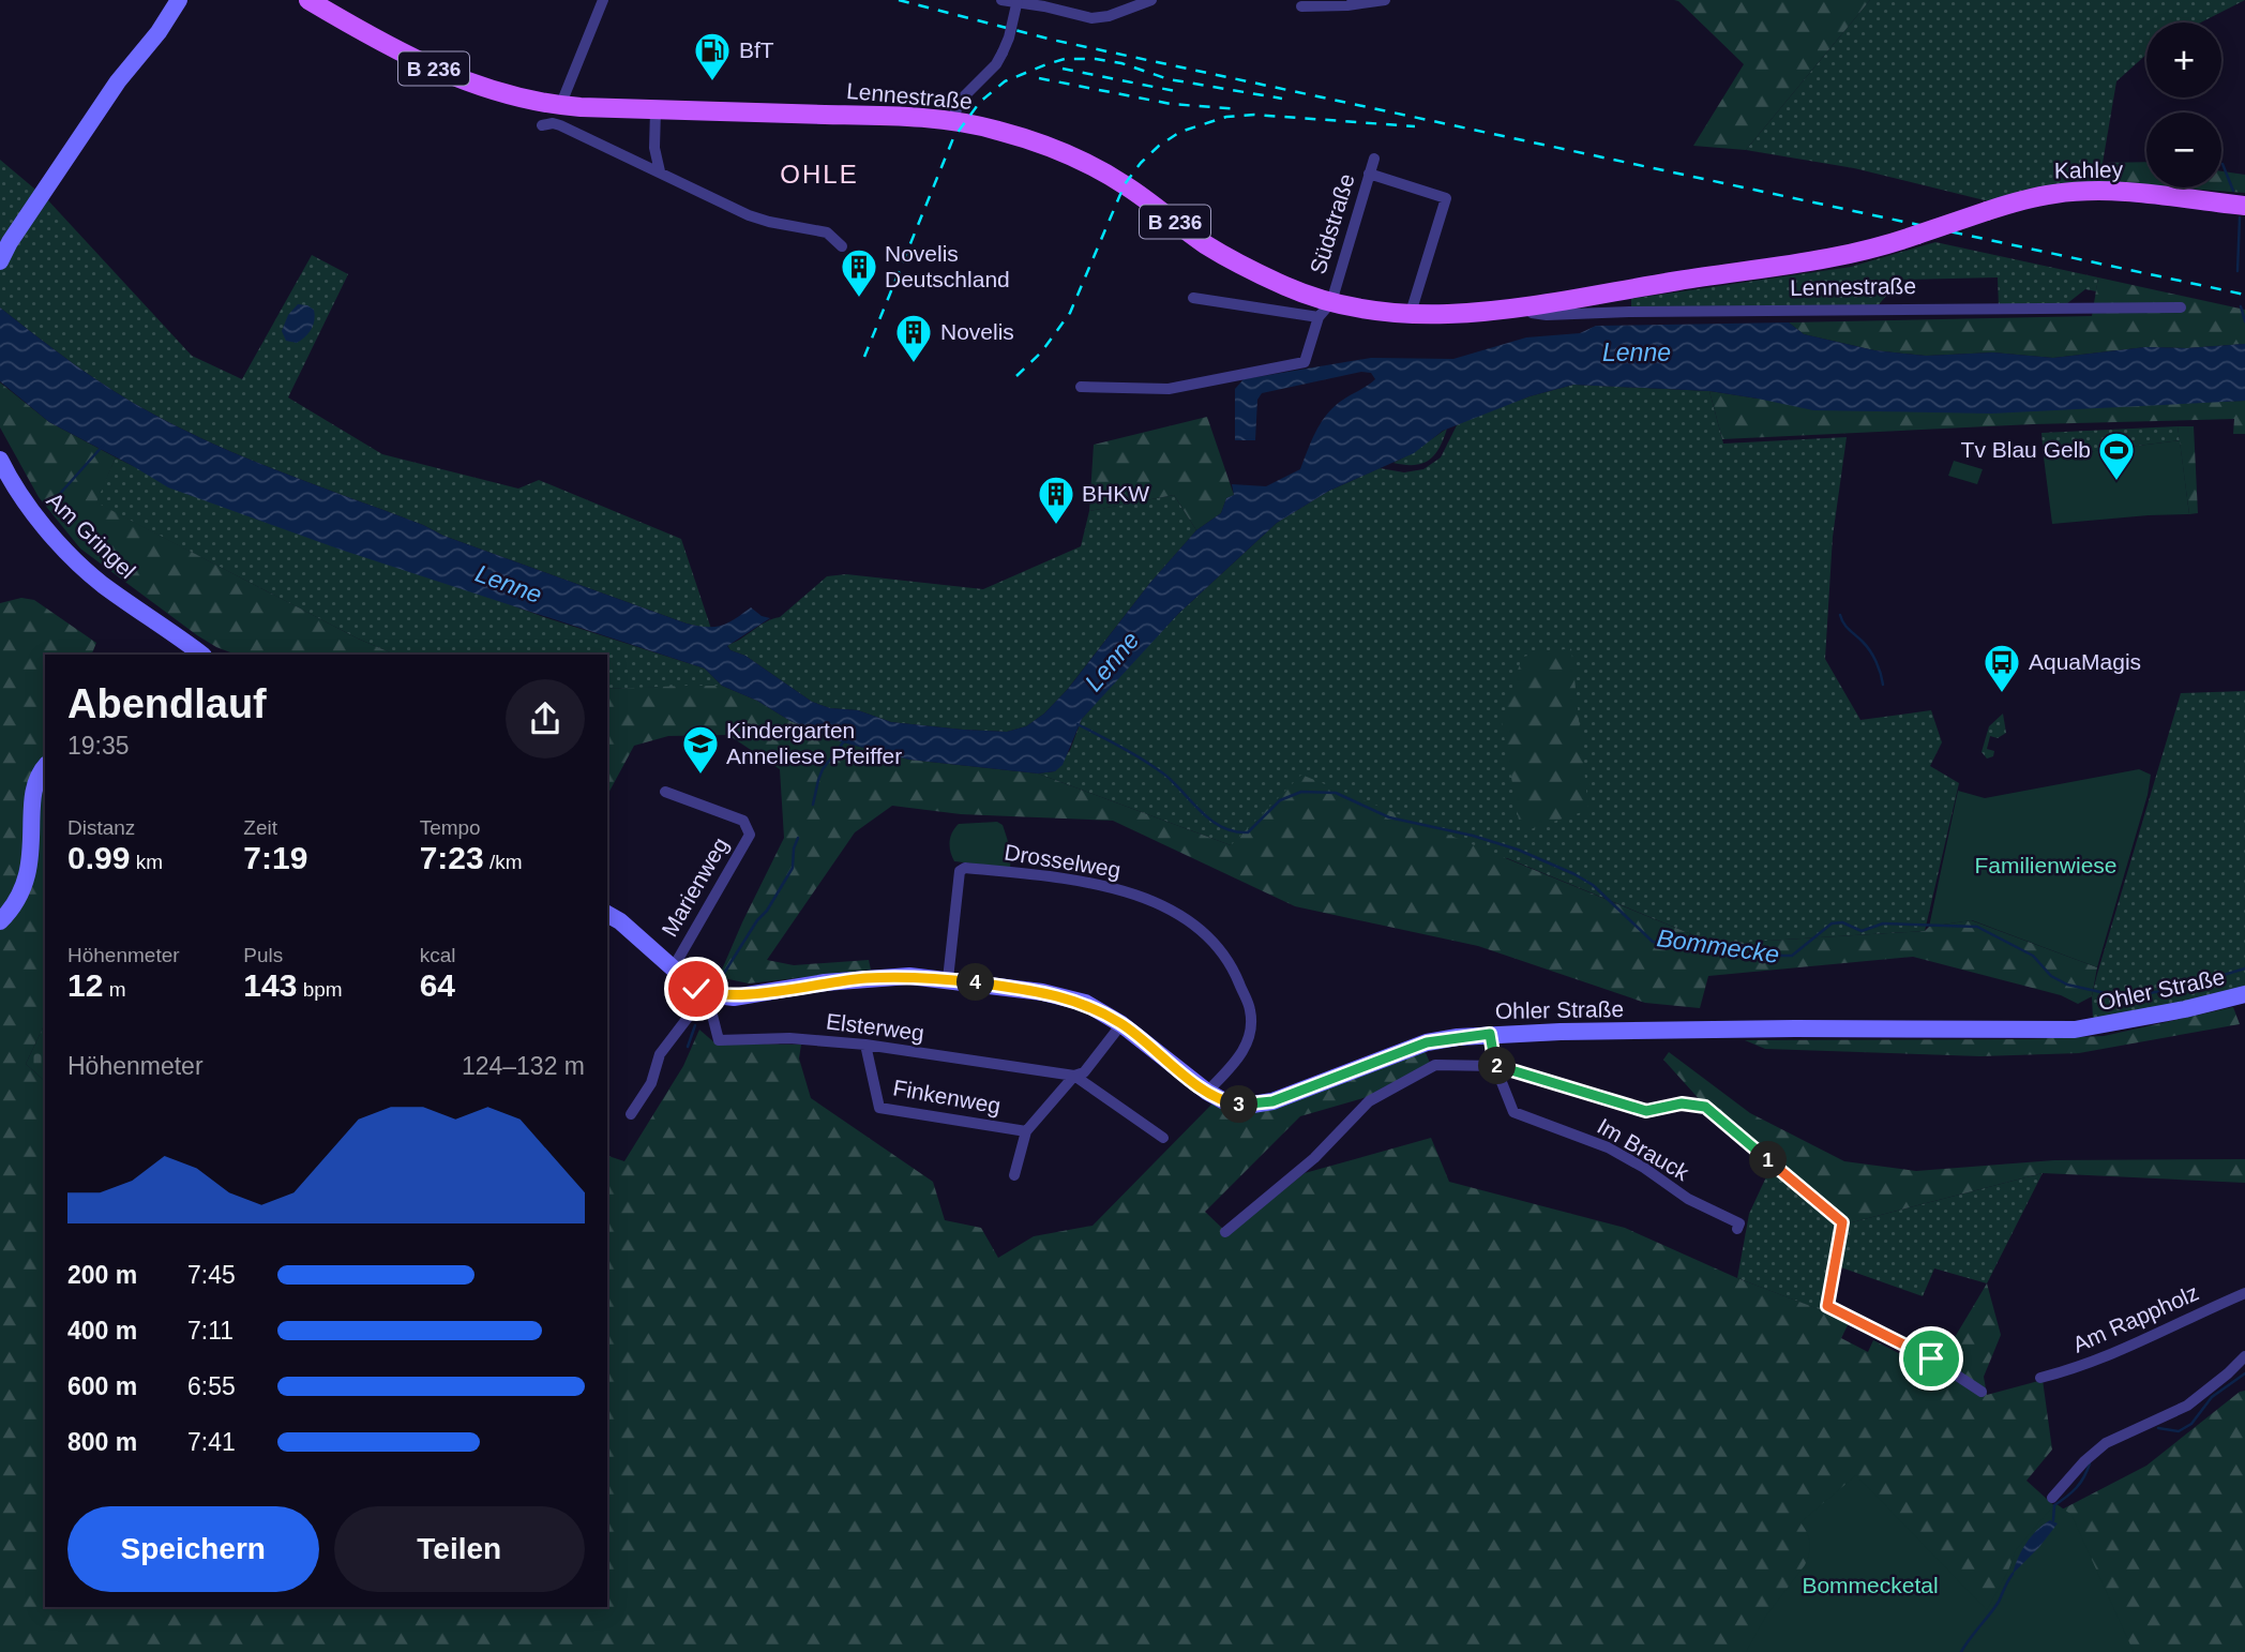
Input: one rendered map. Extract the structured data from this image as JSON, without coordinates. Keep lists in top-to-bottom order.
{
  "streets": {
    "main road": ["B 236", "Lennestraße", "Kahley"],
    "street": [
      "Südstraße",
      "Am Gringel",
      "Drosselweg",
      "Marienweg",
      "Ohler Straße",
      "Elsterweg",
      "Finkenweg",
      "Im Brauck",
      "Am Rappholz"
    ]
  },
  "crossings": [
    ["Lennestraße", "Kahley"],
    ["Lennestraße", "Südstraße"],
    ["Drosselweg", "Ohler Straße"],
    ["Ohler Straße", "Elsterweg"],
    ["Ohler Straße", "Im Brauck"],
    ["Elsterweg", "Finkenweg"]
  ],
  "districts": ["OHLE"],
  "water": ["Lenne", "Bommecke"],
  "parks": ["Familienwiese", "Bommecketal"],
  "places": {
    "fuel station": ["BfT"],
    "building": ["Novelis Deutschland", "Novelis", "BHKW"],
    "sports": ["Tv Blau Gelb"],
    "bus stop": ["AquaMagis"],
    "school or university": ["Kindergarten Anneliese Pfeiffer"]
  },
  "page": {
    "map_buttons": ["+", "−"],
    "heading": ["Abendlauf", "19:35"],
    "stats": [
      ["Distanz", "0.99 km"],
      ["Zeit", "7:19"],
      ["Tempo", "7:23 /km"],
      ["Höhenmeter", "12 m"],
      ["Puls", "143 bpm"],
      ["kcal", "64"]
    ],
    "pins": [
      "4",
      "2",
      "3",
      "1"
    ],
    "chart": ["Höhenmeter", "124–132 m"],
    "list": [
      {
        "name": "200 m",
        "note": "7:45"
      },
      {
        "name": "400 m",
        "note": "7:11"
      },
      {
        "name": "600 m",
        "note": "6:55"
      },
      {
        "name": "800 m",
        "note": "7:41"
      }
    ],
    "buttons": ["Speichern", "Teilen"]
  }
}
